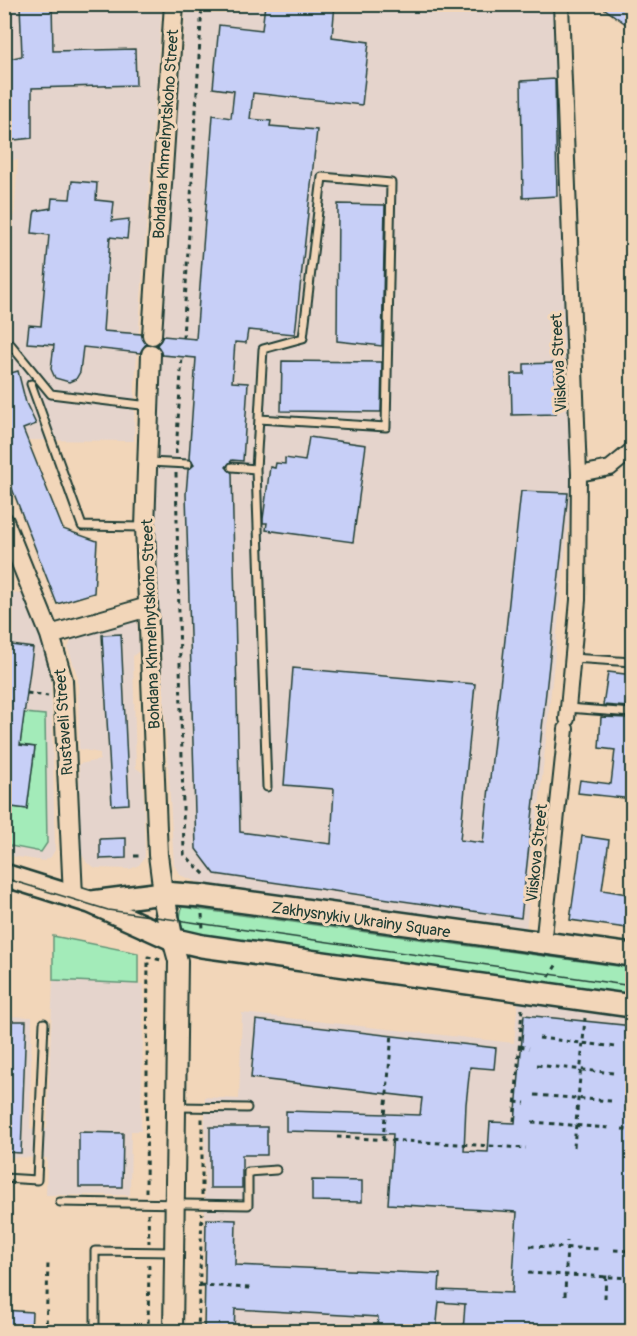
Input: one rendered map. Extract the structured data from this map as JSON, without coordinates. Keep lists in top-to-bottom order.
{
  "streets": {
    "main road": ["Zakhysnykiv Ukrainy Square"],
    "street": ["Bohdana Khmelnytskoho Street", "Viiskova Street", "Rustaveli Street"]
  },
  "crossings": [
    ["Bohdana Khmelnytskoho Street", "Zakhysnykiv Ukrainy Square"],
    ["Viiskova Street", "Zakhysnykiv Ukrainy Square"],
    ["Rustaveli Street", "Zakhysnykiv Ukrainy Square"]
  ]
}
